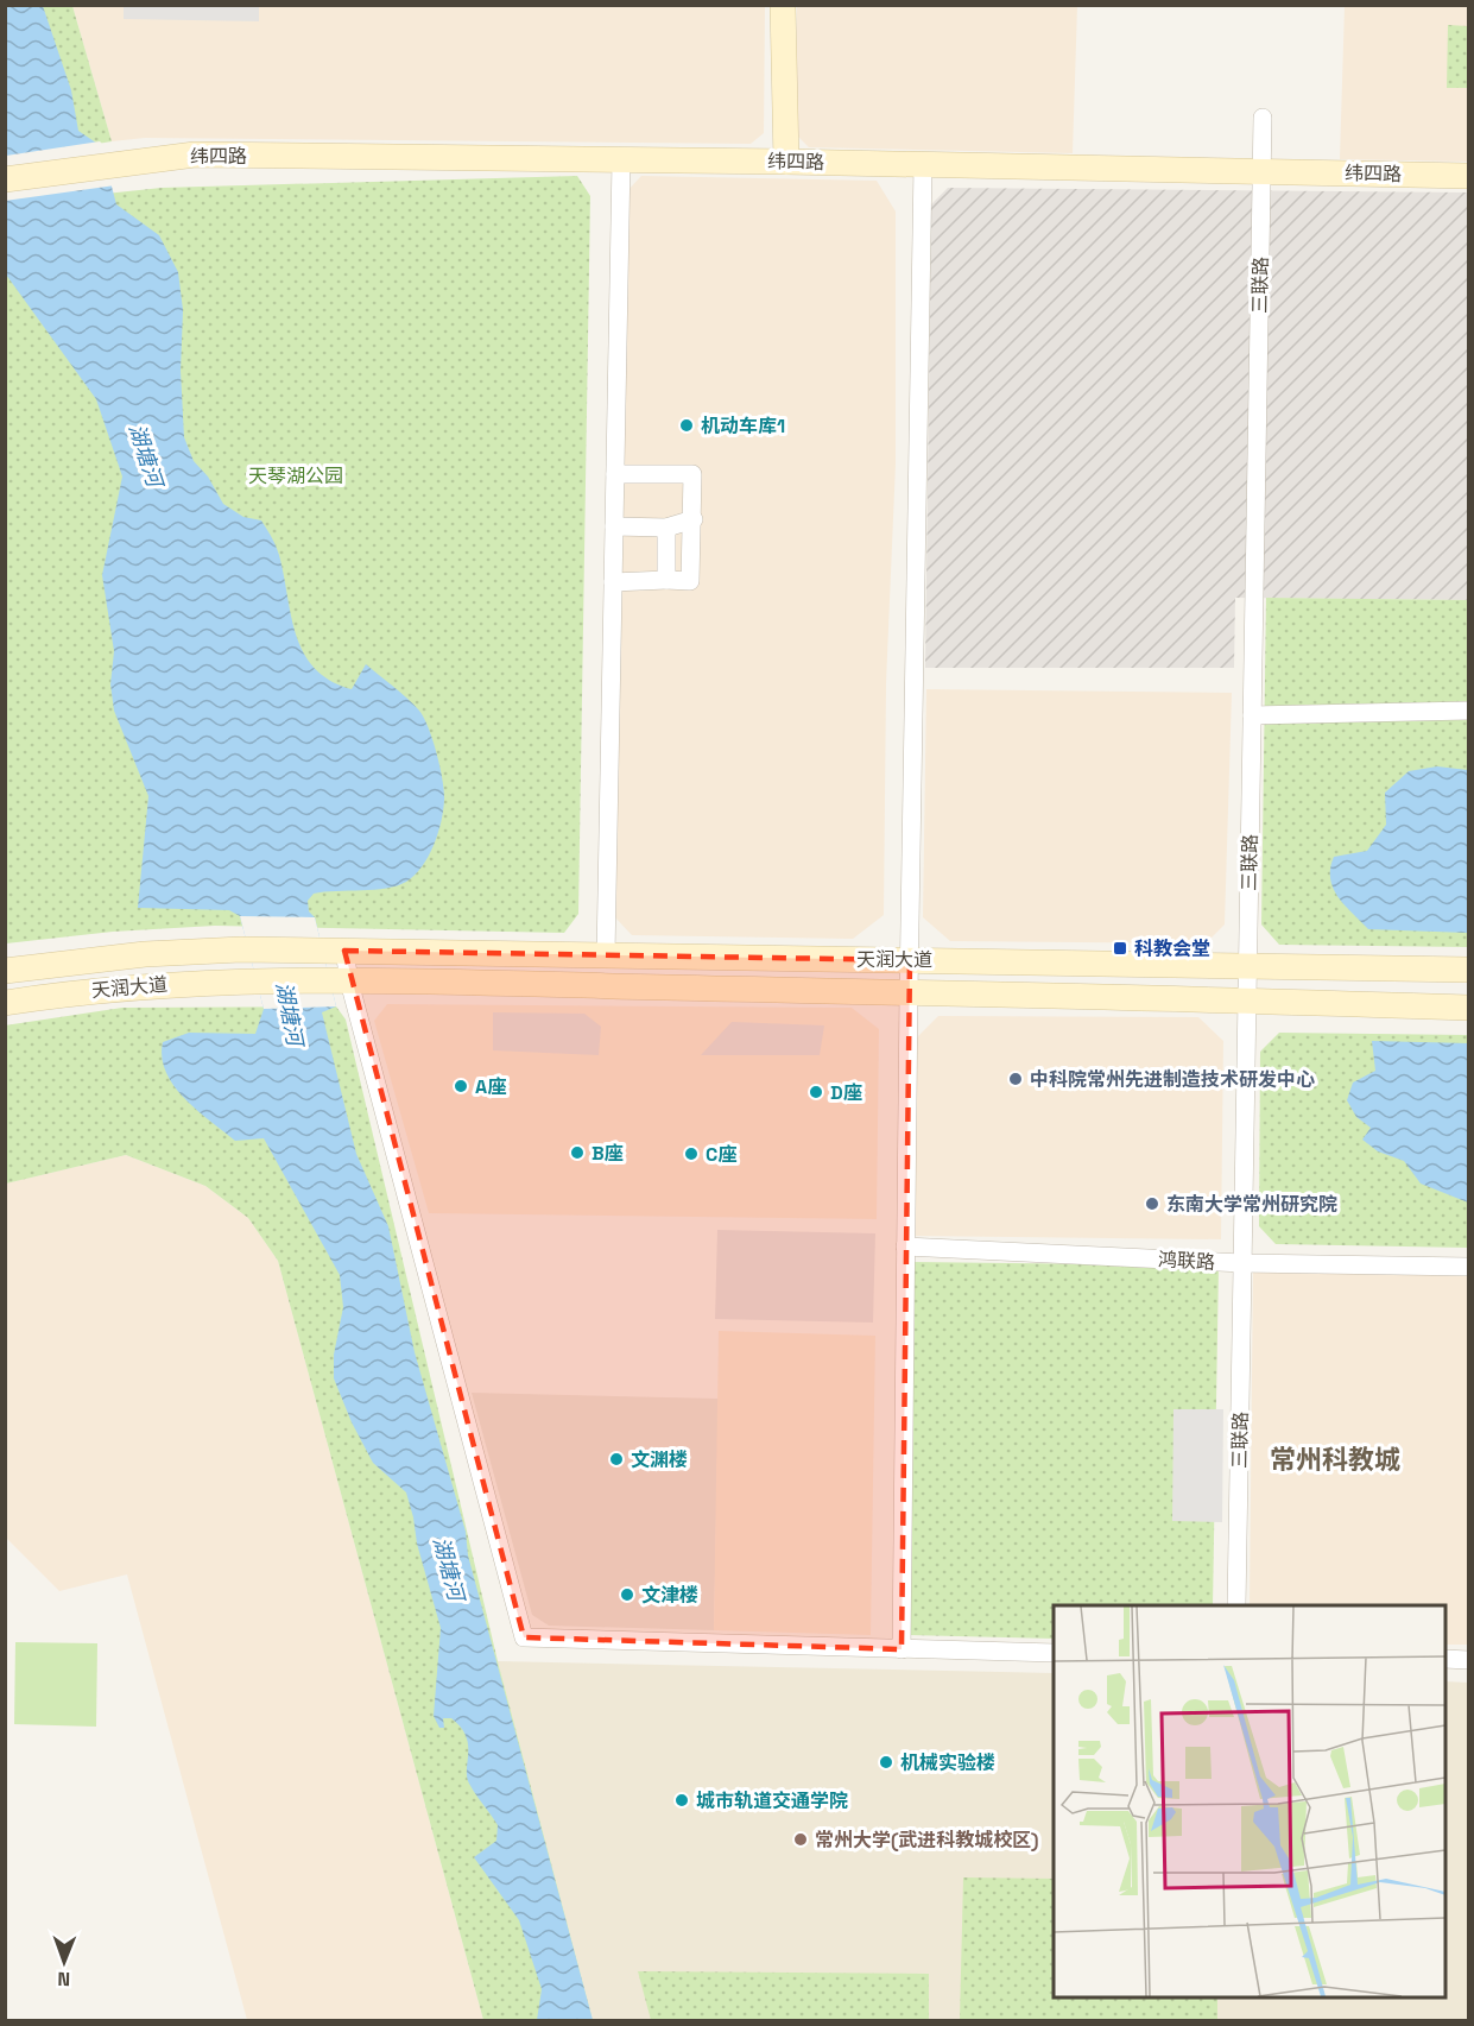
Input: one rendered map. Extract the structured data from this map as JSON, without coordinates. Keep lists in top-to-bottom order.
{
  "streets": {
    "street": [
      "纬四路",
      "三联路",
      "天润大道",
      "鸿联路"
    ]
  },
  "crossings": [
    ["纬四路", "三联路"],
    ["三联路", "天润大道"],
    ["三联路", "鸿联路"]
  ],
  "districts": ["常州科教城"],
  "water": ["湖塘河"],
  "parks": ["天琴湖公园"],
  "places": {
    "other": [
      "机动车库1",
      "中科院常州先进制造技术研发中心",
      "A座",
      "D座",
      "B座",
      "C座",
      "东南大学常州研究院",
      "文渊楼",
      "文津楼",
      "机械实验楼",
      "城市轨道交通学院",
      "常州大学(武进科教城校区)"
    ],
    "transit": ["科教会堂"]
  },
  "north": "bottom"
}
